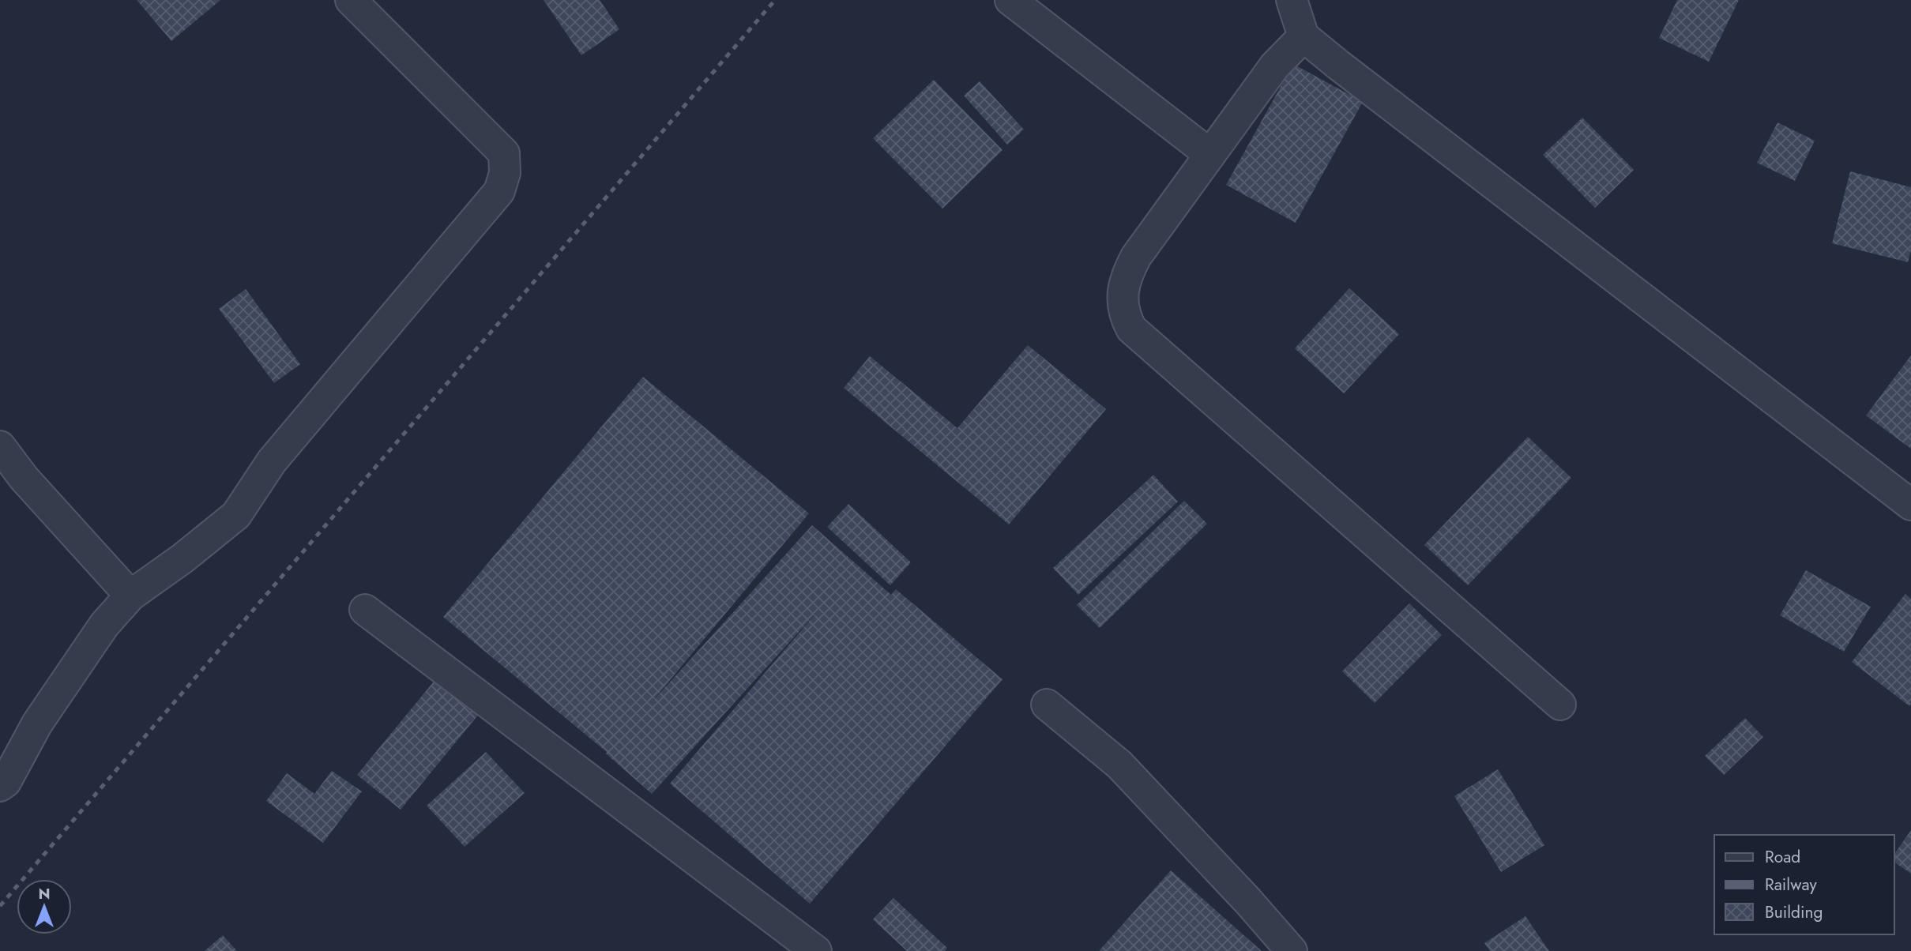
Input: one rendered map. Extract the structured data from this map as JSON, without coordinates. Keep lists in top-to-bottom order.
{
  "legend": ["Road", "Railway", "Building"],
  "north": "top"
}
